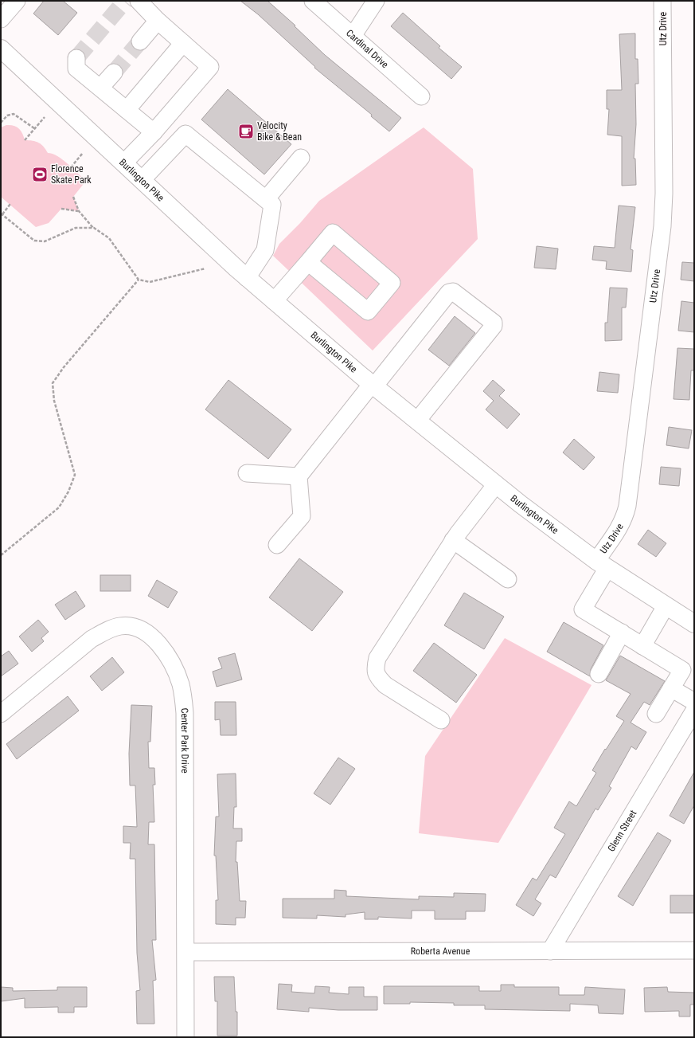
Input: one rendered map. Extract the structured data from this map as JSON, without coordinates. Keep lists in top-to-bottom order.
{
  "streets": {
    "main road": ["Burlington Pike"],
    "street": [
      "Utz Drive",
      "Cardinal Drive",
      "Center Park Drive",
      "Glenn Street",
      "Roberta Avenue"
    ]
  },
  "crossings": [
    ["Utz Drive", "Burlington Pike"],
    ["Center Park Drive", "Roberta Avenue"],
    ["Glenn Street", "Roberta Avenue"]
  ],
  "places": {
    "cafe": ["Velocity Bike & Bean"],
    "sports": ["Florence Skate Park"]
  }
}
